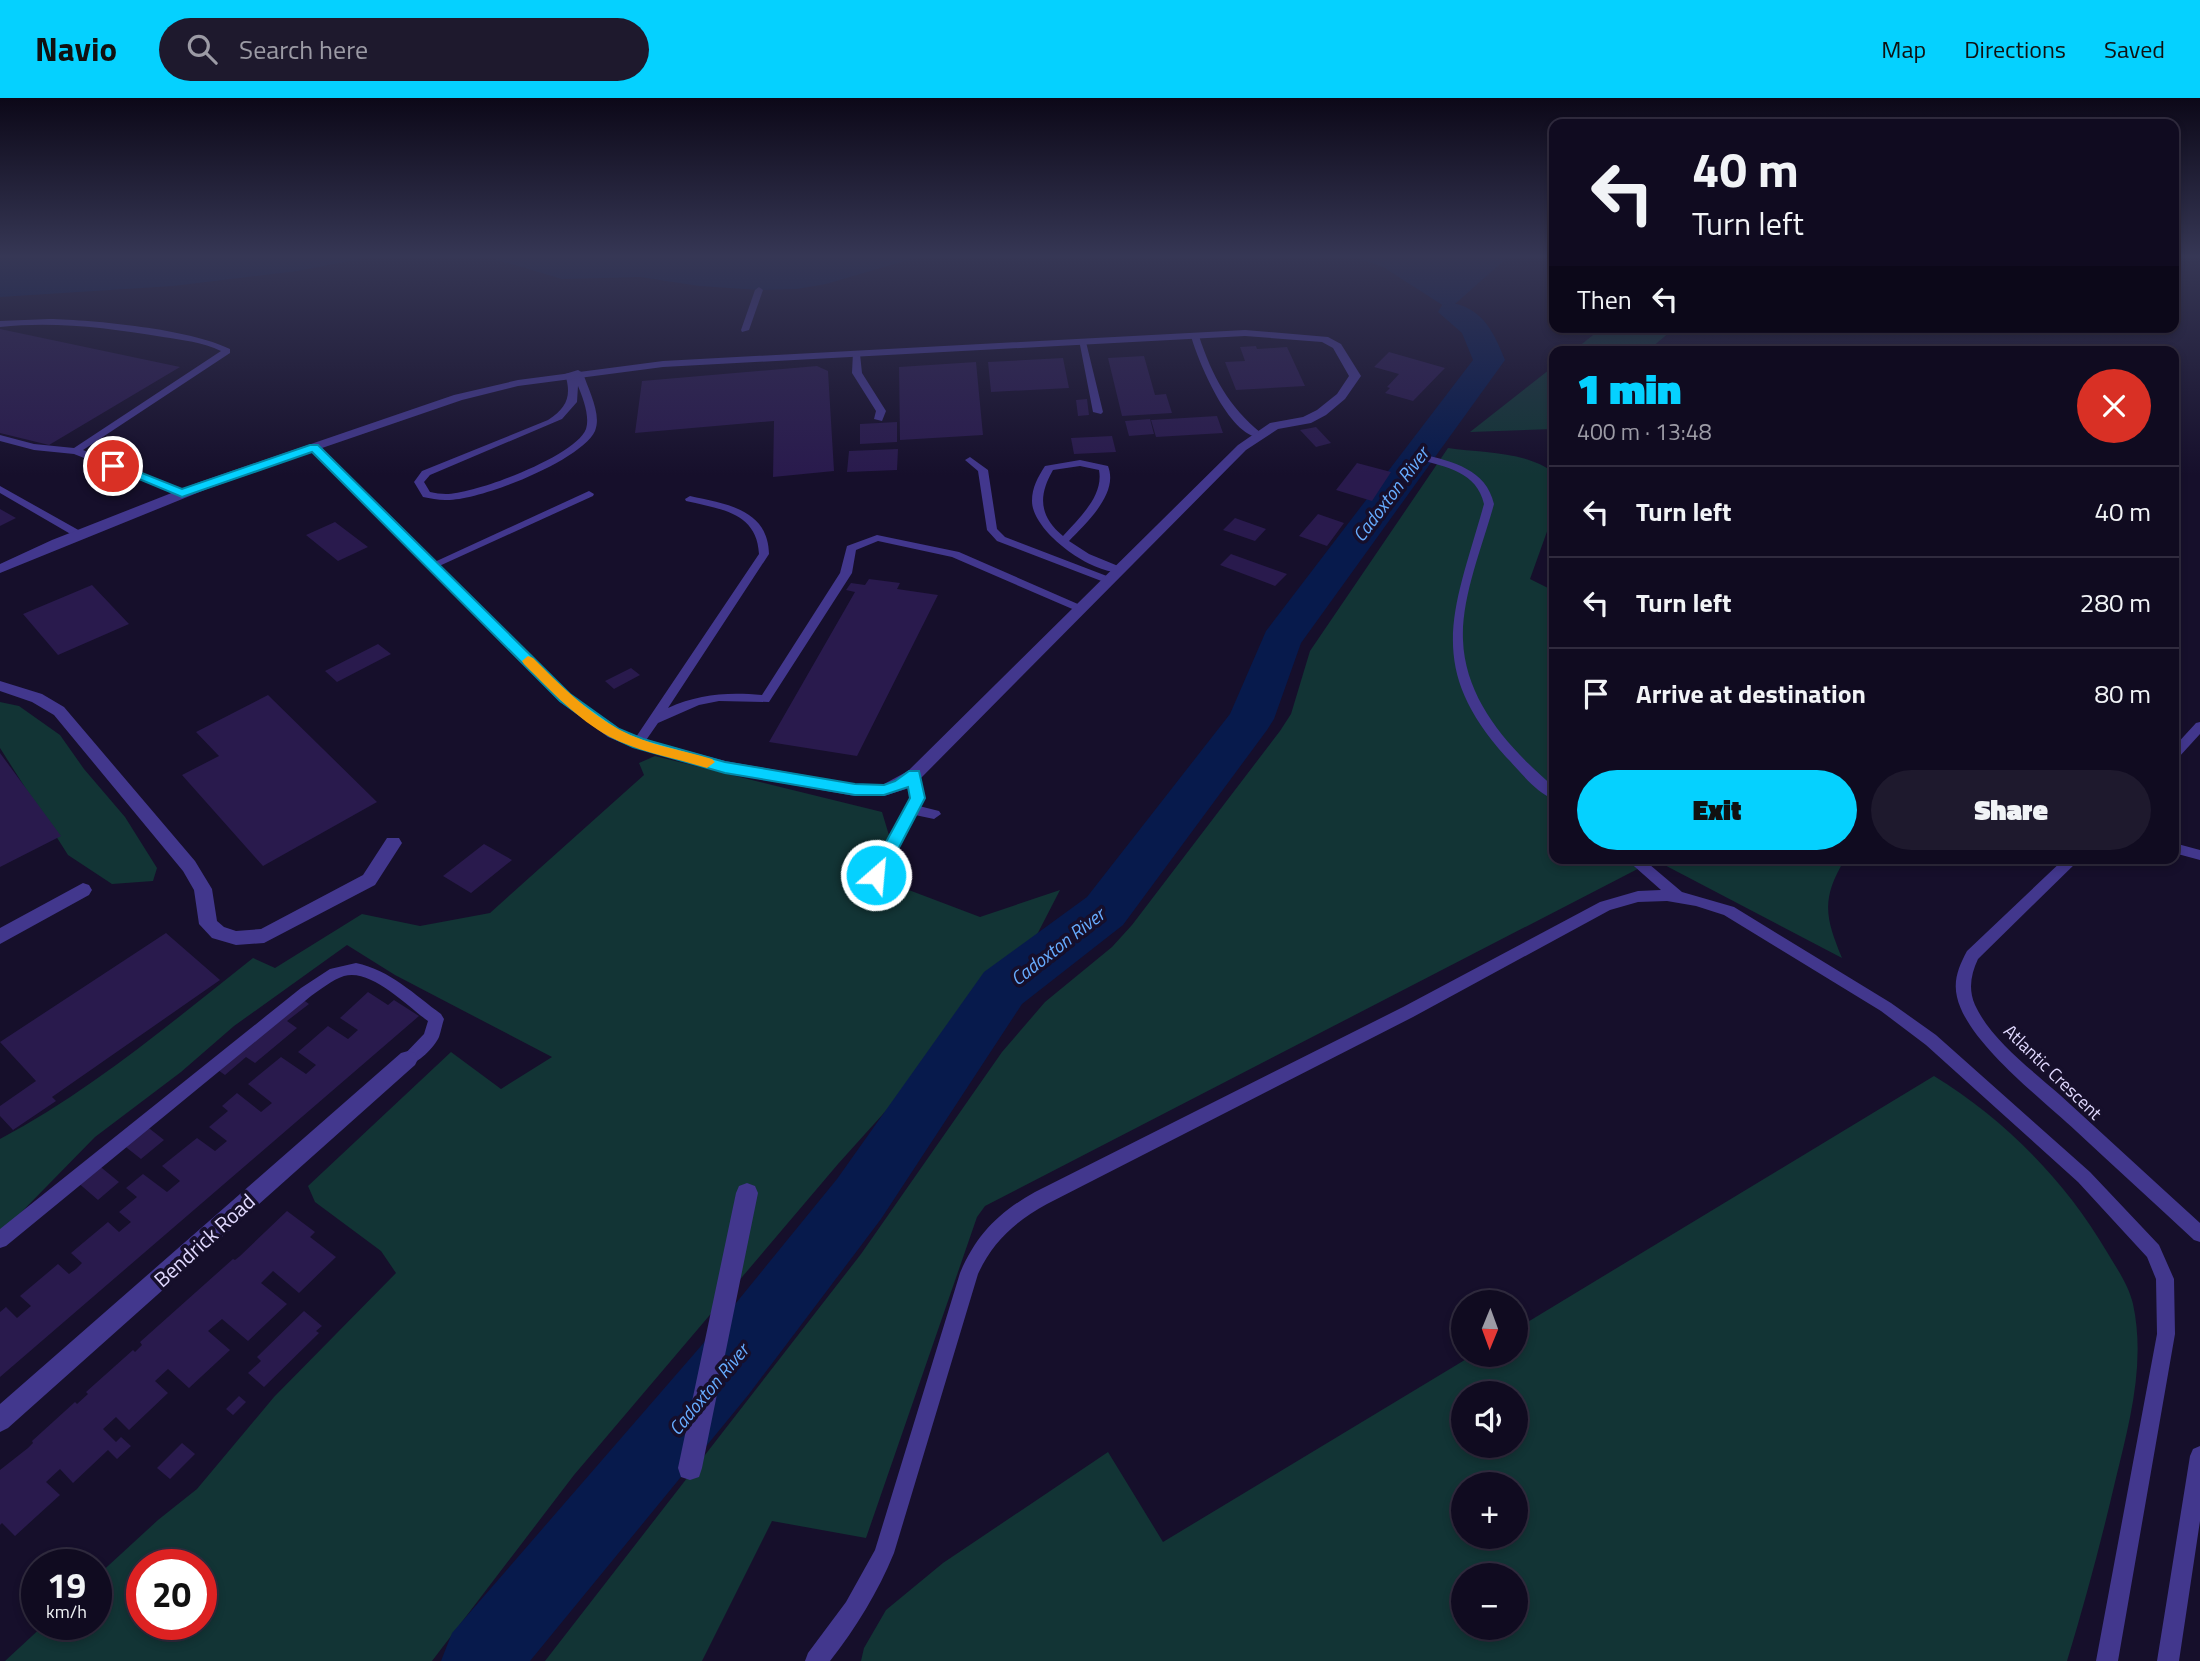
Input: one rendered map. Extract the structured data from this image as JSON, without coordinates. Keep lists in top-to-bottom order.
{
  "streets": {
    "street": ["Bendrick Road"],
    "lane": ["Atlantic Crescent"]
  },
  "water": ["Cadoxton River"],
  "north": "bottom",
  "page": {
    "header": "Navio",
    "search": "Search here",
    "nav": ["Map", "Directions", "Saved"],
    "turn": ["40 m", "Turn left"],
    "then": "Then",
    "heading": ["1 min", "400 m · 13:48"],
    "list": [
      {
        "name": "Turn left",
        "value": "40 m"
      },
      {
        "name": "Turn left",
        "value": "280 m"
      },
      {
        "name": "Arrive at destination",
        "value": "80 m"
      }
    ],
    "buttons": ["Exit", "Share"],
    "map_buttons": ["+", "−"],
    "speed": "19 km/h",
    "limit": "20"
  }
}
